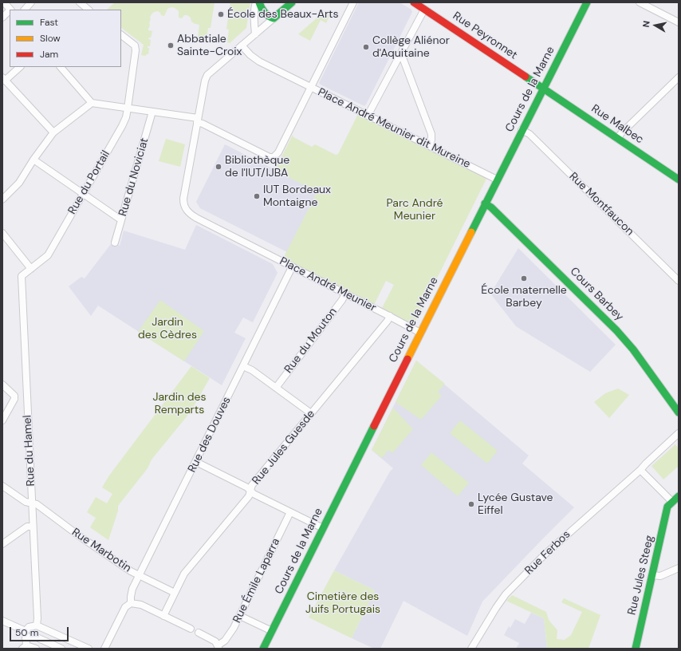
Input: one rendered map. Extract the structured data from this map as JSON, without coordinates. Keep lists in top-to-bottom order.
{
  "streets": {
    "street": [
      "Rue Peyronnet",
      "Cours de la Marne",
      "Rue Malbec",
      "Place André Meunier dit Mureine",
      "Rue du Noviciat",
      "Rue du Portail",
      "Rue Montfaucon",
      "Place André Meunier",
      "Cours Barbey",
      "Rue du Mouton",
      "Rue des Douves",
      "Rue Jules Guesde",
      "Rue du Hamel",
      "Rue Marbotin",
      "Rue Ferbos",
      "Rue Jules Steeg",
      "Rue Émile Laparra"
    ]
  },
  "crossings": [
    ["Rue Peyronnet", "Cours de la Marne"],
    ["Rue Peyronnet", "Rue Malbec"],
    ["Cours de la Marne", "Rue Malbec"],
    ["Cours de la Marne", "Place André Meunier dit Mureine"],
    ["Cours de la Marne", "Rue Montfaucon"],
    ["Cours de la Marne", "Place André Meunier"],
    ["Cours de la Marne", "Cours Barbey"],
    ["Place André Meunier dit Mureine", "Place André Meunier"],
    ["Rue du Portail", "Rue du Hamel"],
    ["Place André Meunier", "Rue du Mouton"],
    ["Place André Meunier", "Rue des Douves"],
    ["Place André Meunier", "Rue Jules Guesde"],
    ["Rue des Douves", "Rue Marbotin"],
    ["Rue Jules Guesde", "Rue Marbotin"],
    ["Rue du Hamel", "Rue Marbotin"]
  ],
  "parks": [
    "Parc André Meunier",
    "Jardin des Cèdres",
    "Jardin des Remparts",
    "Cimetière des Juifs Portugais"
  ],
  "places": [
    "École des Beaux-Arts",
    "Abbatiale Sainte-Croix",
    "Collège Aliénor d'Aquitaine",
    "Bibliothèque de l'IUT/IJBA",
    "IUT Bordeaux Montaigne",
    "École maternelle Barbey",
    "Lycée Gustave Eiffel"
  ],
  "legend": ["Fast", "Slow", "Jam"],
  "scale_bar": "50 m",
  "north": "left"
}
